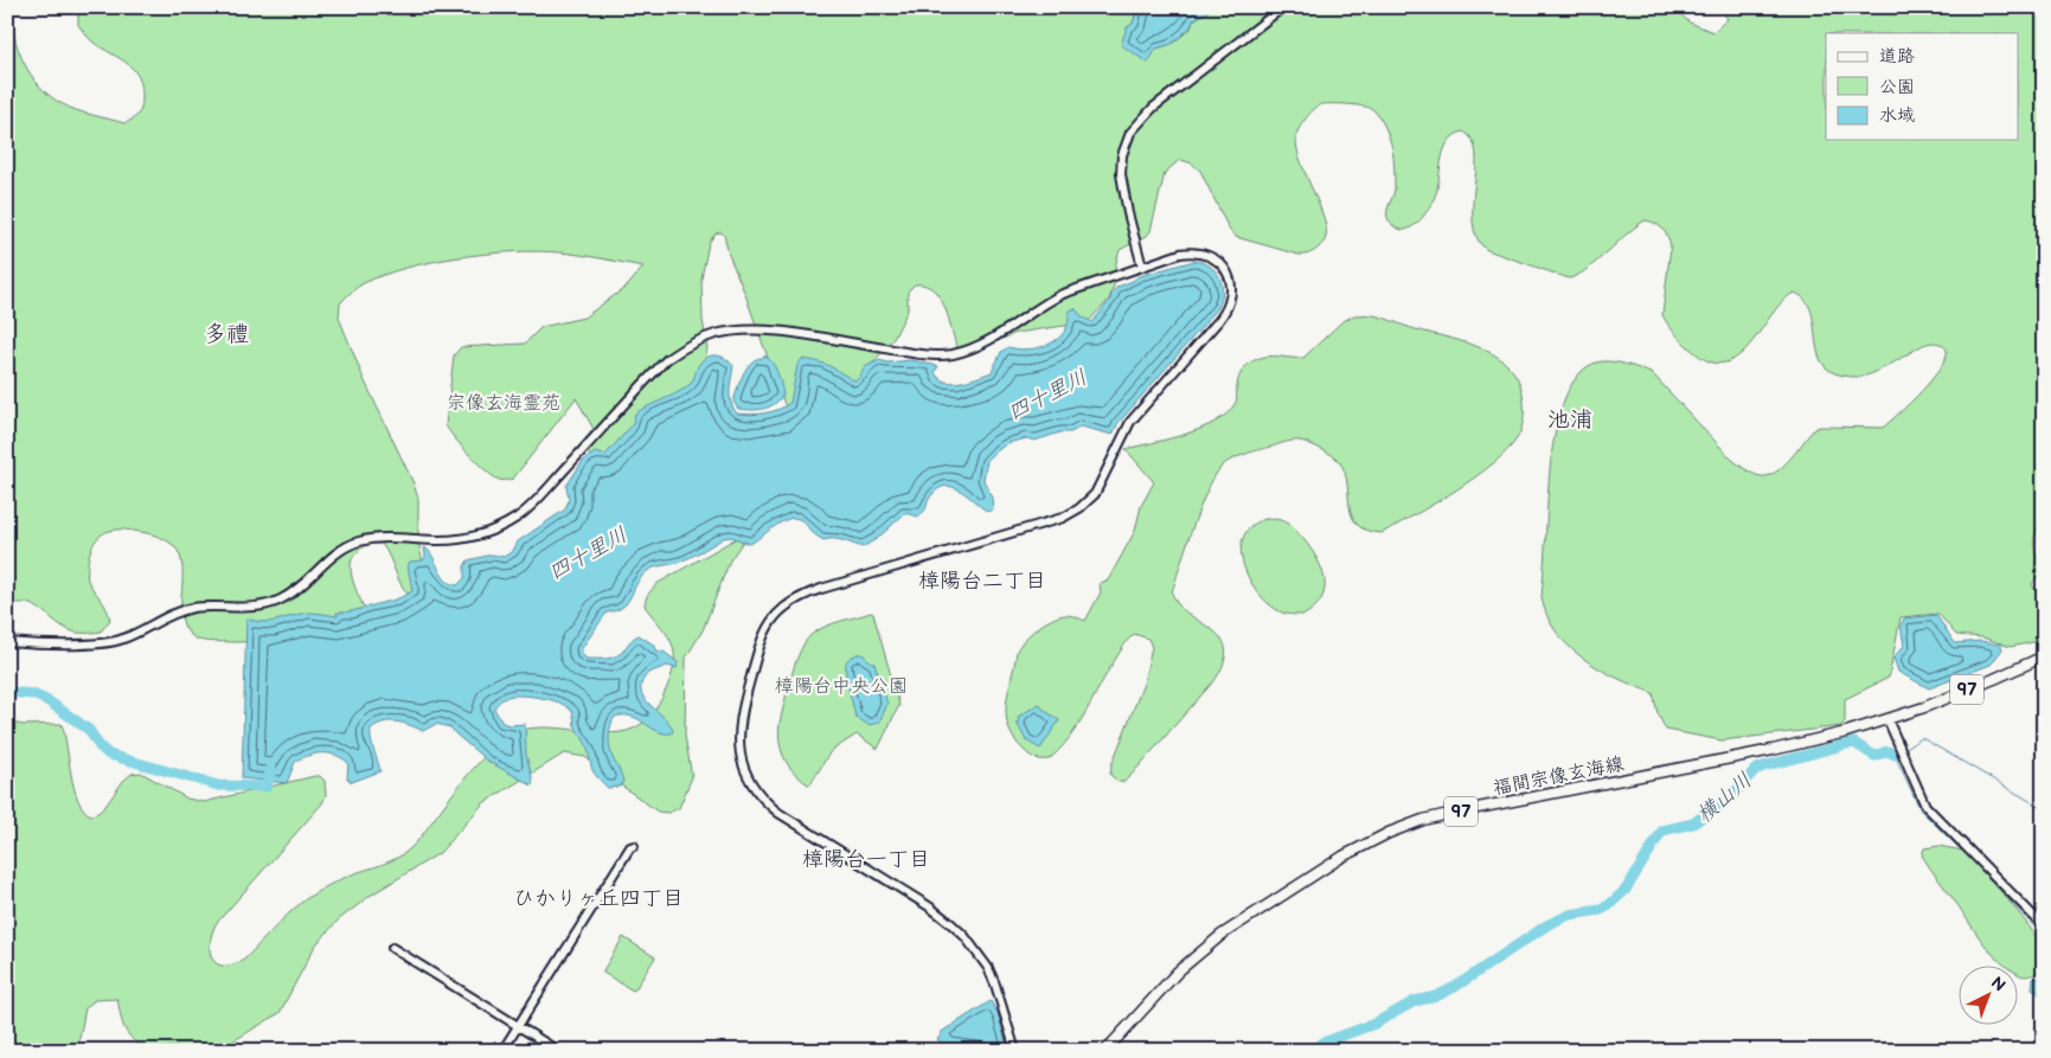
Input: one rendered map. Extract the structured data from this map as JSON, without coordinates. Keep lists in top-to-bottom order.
{
  "streets": {
    "main road": ["97", "福間宗像玄海線"]
  },
  "districts": [
    "多禮",
    "池浦",
    "樟陽台二丁目",
    "樟陽台一丁目",
    "ひかりヶ丘四丁目"
  ],
  "water": ["四十里川", "横山川"],
  "parks": ["宗像玄海霊苑", "樟陽台中央公園"],
  "legend": ["道路", "公園", "水域"],
  "north": "top right"
}
